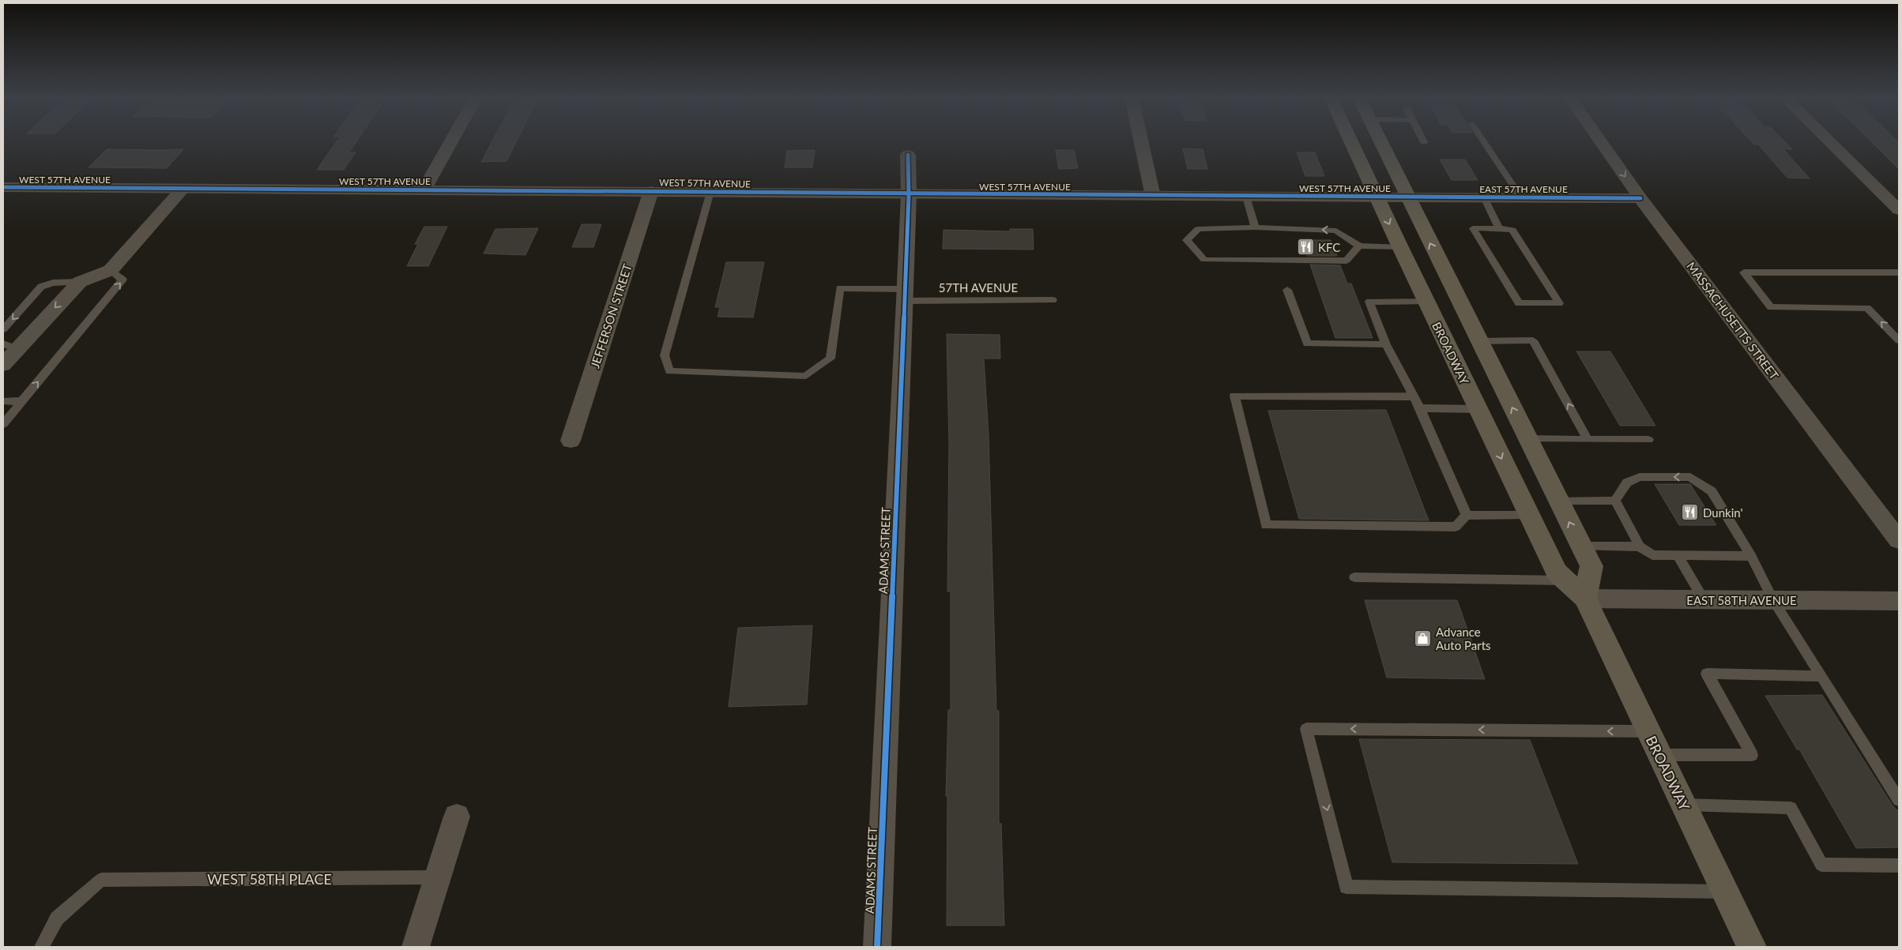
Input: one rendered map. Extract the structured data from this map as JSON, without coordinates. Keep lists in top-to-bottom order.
{
  "streets": {
    "main road": ["BROADWAY"],
    "street": [
      "WEST 57TH AVENUE",
      "EAST 57TH AVENUE",
      "JEFFERSON STREET",
      "MASSACHUSETTS STREET",
      "ADAMS STREET",
      "EAST 58TH AVENUE"
    ],
    "lane": ["57TH AVENUE", "WEST 58TH PLACE"]
  },
  "crossings": [
    ["WEST 57TH AVENUE", "EAST 57TH AVENUE"],
    ["WEST 57TH AVENUE", "57TH AVENUE"],
    ["WEST 57TH AVENUE", "JEFFERSON STREET"],
    ["WEST 57TH AVENUE", "BROADWAY"],
    ["WEST 57TH AVENUE", "ADAMS STREET"],
    ["EAST 57TH AVENUE", "MASSACHUSETTS STREET"],
    ["57TH AVENUE", "ADAMS STREET"],
    ["BROADWAY", "EAST 58TH AVENUE"]
  ],
  "places": {
    "restaurant": ["KFC", "Dunkin'"],
    "shop": ["Advance Auto Parts"]
  }
}
